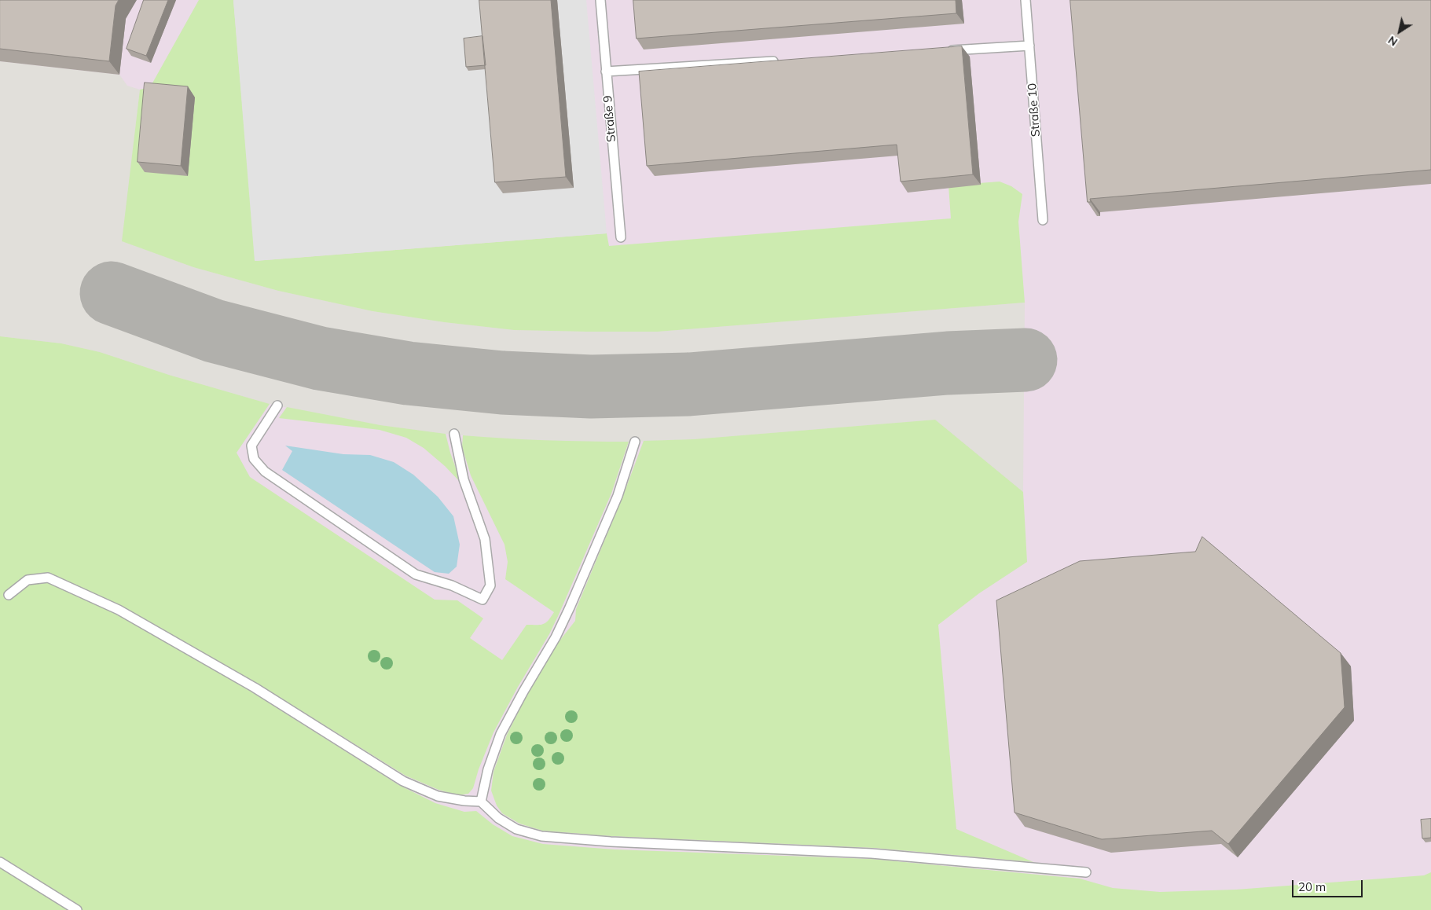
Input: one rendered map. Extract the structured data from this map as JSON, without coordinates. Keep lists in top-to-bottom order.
{
  "streets": {
    "lane": ["Straße 10", "Straße 9"]
  },
  "scale_bar": "20 m",
  "north": "bottom left"
}
